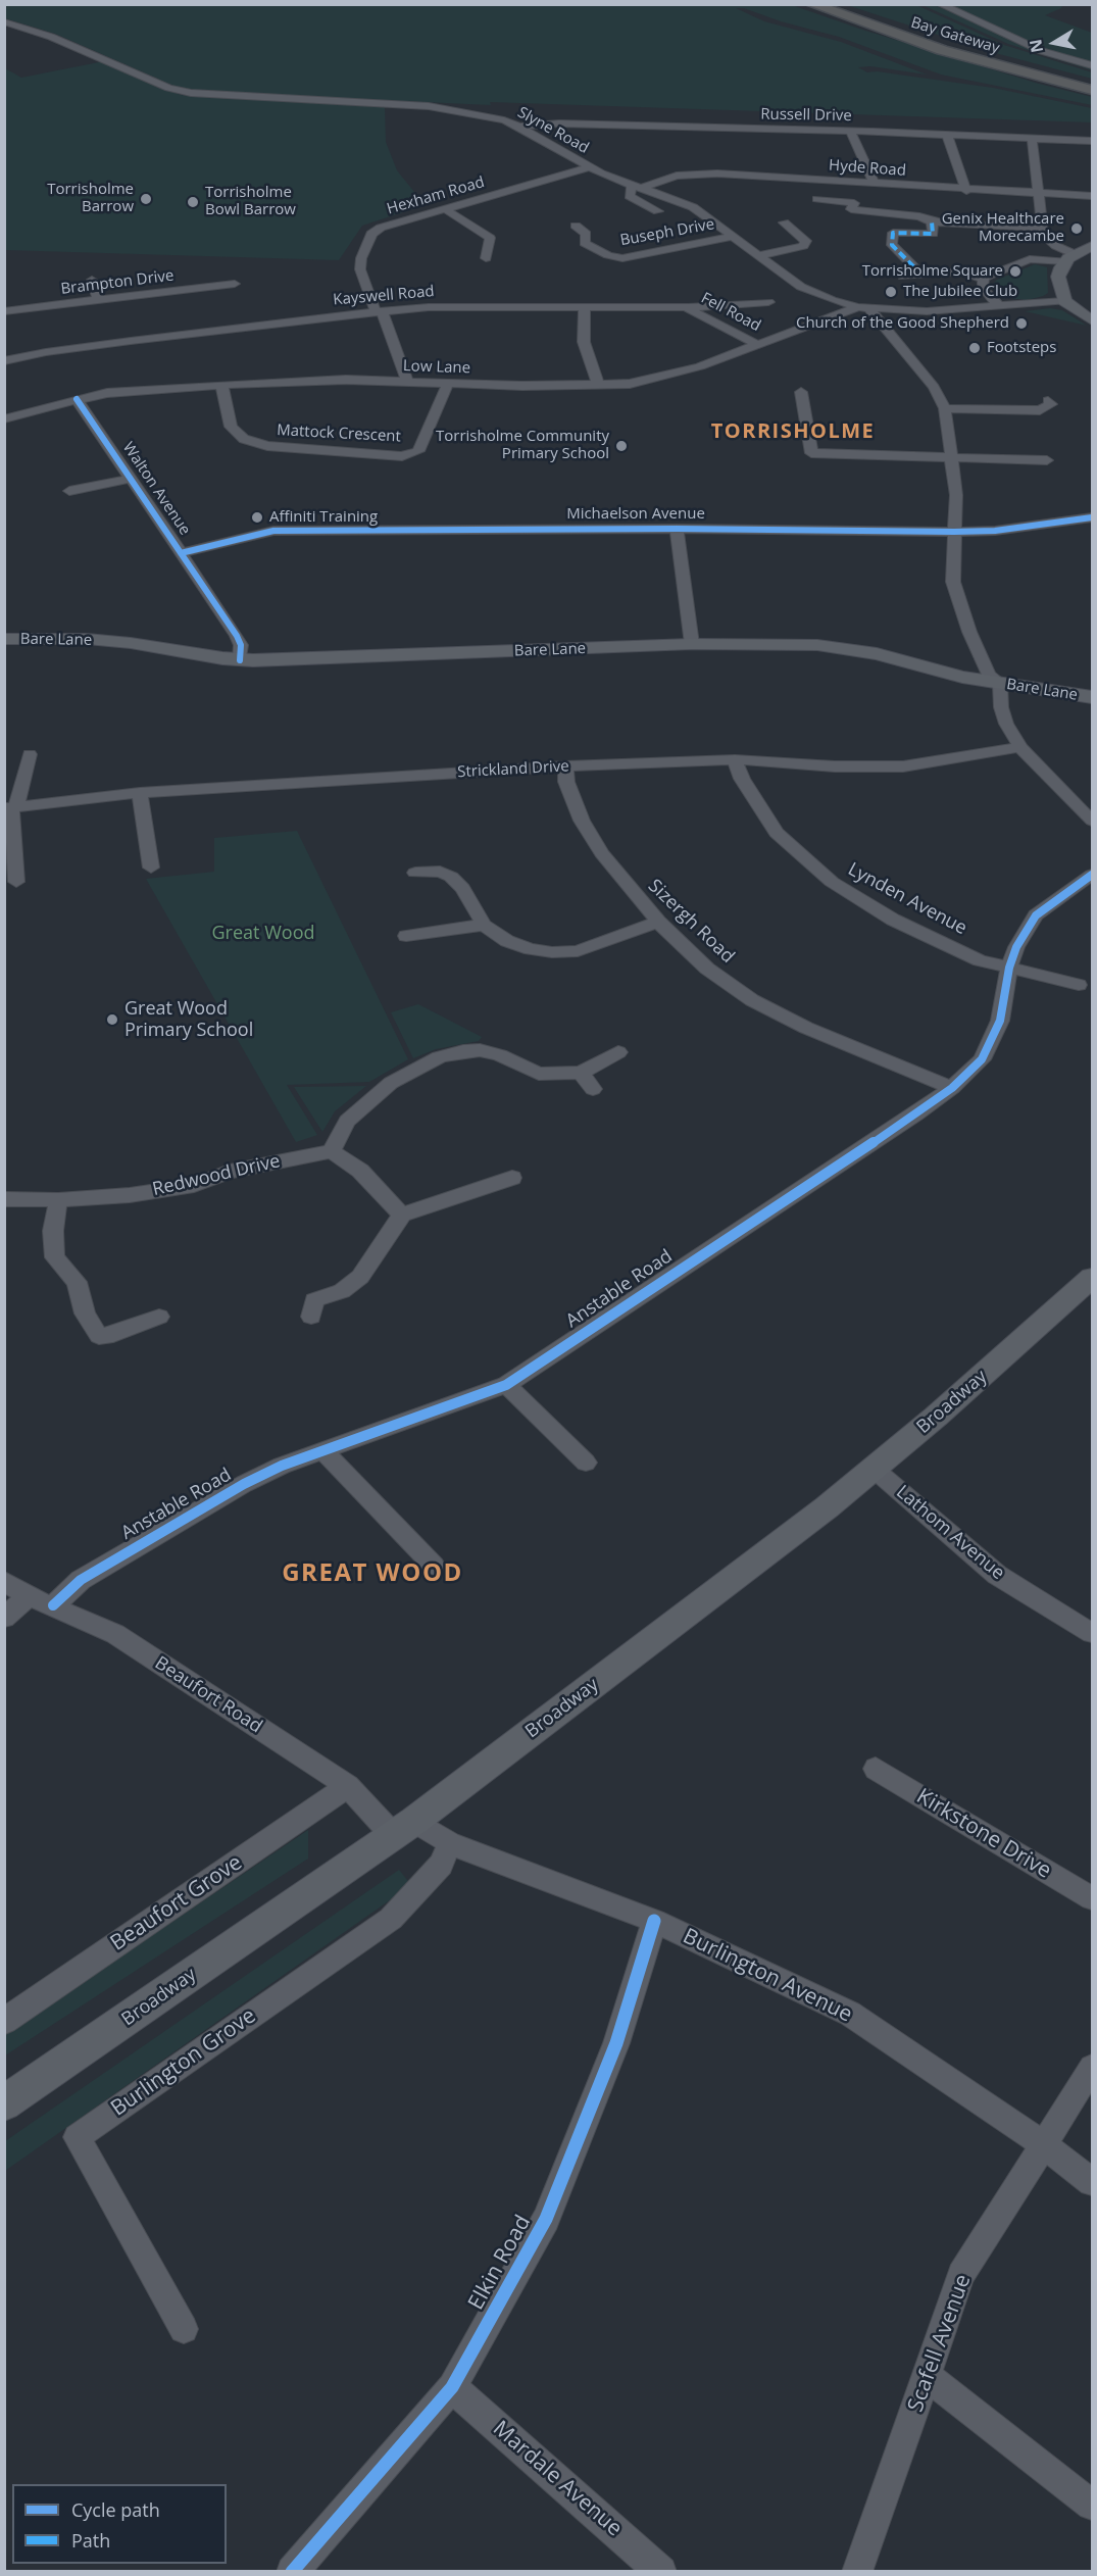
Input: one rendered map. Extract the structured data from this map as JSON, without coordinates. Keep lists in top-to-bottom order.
{
  "streets": {
    "highway": ["Bay Gateway"],
    "main road": ["Bare Lane", "Broadway"],
    "street": [
      "Russell Drive",
      "Slyne Road",
      "Hyde Road",
      "Hexham Road",
      "Buseph Drive",
      "Brampton Drive",
      "Kayswell Road",
      "Fell Road",
      "Low Lane",
      "Mattock Crescent",
      "Walton Avenue",
      "Michaelson Avenue",
      "Strickland Drive",
      "Lynden Avenue",
      "Sizergh Road",
      "Redwood Drive",
      "Anstable Road",
      "Lathom Avenue",
      "Beaufort Road",
      "Kirkstone Drive",
      "Beaufort Grove",
      "Burlington Avenue",
      "Burlington Grove",
      "Elkin Road",
      "Scafell Avenue",
      "Mardale Avenue"
    ]
  },
  "crossings": [
    ["Russell Drive", "Slyne Road"],
    ["Slyne Road", "Hyde Road"],
    ["Slyne Road", "Hexham Road"],
    ["Slyne Road", "Buseph Drive"],
    ["Slyne Road", "Low Lane"],
    ["Hexham Road", "Kayswell Road"],
    ["Hexham Road", "Low Lane"],
    ["Kayswell Road", "Fell Road"],
    ["Fell Road", "Low Lane"],
    ["Low Lane", "Mattock Crescent"],
    ["Low Lane", "Walton Avenue"],
    ["Walton Avenue", "Michaelson Avenue"],
    ["Walton Avenue", "Bare Lane"],
    ["Strickland Drive", "Lynden Avenue"],
    ["Strickland Drive", "Sizergh Road"],
    ["Lynden Avenue", "Anstable Road"],
    ["Sizergh Road", "Anstable Road"],
    ["Anstable Road", "Beaufort Road"],
    ["Broadway", "Lathom Avenue"],
    ["Broadway", "Beaufort Road"],
    ["Broadway", "Burlington Avenue"],
    ["Beaufort Road", "Beaufort Grove"],
    ["Beaufort Road", "Burlington Avenue"],
    ["Burlington Avenue", "Burlington Grove"],
    ["Burlington Avenue", "Elkin Road"],
    ["Burlington Avenue", "Scafell Avenue"],
    ["Elkin Road", "Mardale Avenue"]
  ],
  "districts": ["TORRISHOLME", "GREAT WOOD"],
  "parks": ["Great Wood"],
  "places": [
    "Torrisholme Barrow",
    "Torrisholme Bowl Barrow",
    "Genix Healthcare Morecambe",
    "Torrisholme Square",
    "The Jubilee Club",
    "Church of the Good Shepherd",
    "Footsteps",
    "Torrisholme Community Primary School",
    "Affiniti Training",
    "Great Wood Primary School"
  ],
  "legend": ["Cycle path", "Path"],
  "north": "left"
}
